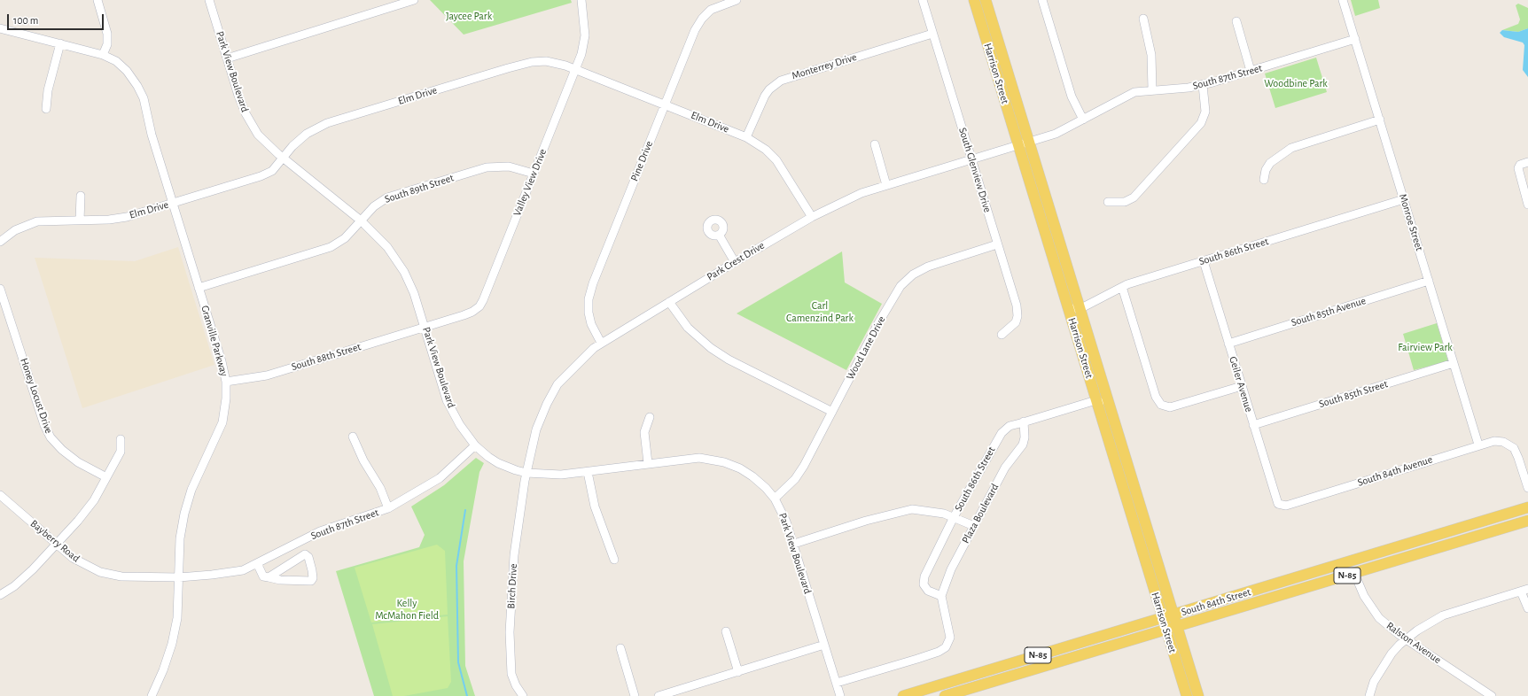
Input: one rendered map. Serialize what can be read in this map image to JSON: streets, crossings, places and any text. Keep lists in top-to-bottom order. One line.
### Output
{"streets":{"main road":["Harrison Street","N-85","South 84th Street"],"street":["Monterrey Drive","Park View Boulevard","South 87th Street","Elm Drive","Pine Drive","South Glenview Drive","Valley View Drive","South 89th Street","Monroe Street","South 86th Street","Park Crest Drive","South 85th Avenue","Granville Parkway","Wood Lane Drive","South 88th Street","Geiler Avenue","South 85th Street","Honey Locust Drive","South 84th Avenue","Plaza Boulevard","Bayberry Road","Birch Drive","Ralston Avenue"]},"crossings":[["Monterrey Drive","Elm Drive"],["Monterrey Drive","South Glenview Drive"],["Park View Boulevard","South 87th Street"],["Park View Boulevard","Elm Drive"],["Park View Boulevard","Valley View Drive"],["Park View Boulevard","South 89th Street"],["Park View Boulevard","South 86th Street"],["Park View Boulevard","Park Crest Drive"],["Park View Boulevard","Wood Lane Drive"],["Park View Boulevard","South 88th Street"],["Park View Boulevard","Plaza Boulevard"],["Park View Boulevard","Birch Drive"],["Harrison Street","South 87th Street"],["Harrison Street","South 86th Street"],["Harrison Street","Park Crest Drive"],["Harrison Street","South 84th Street"],["South 87th Street","Monroe Street"],["South 87th Street","Park Crest Drive"],["South 87th Street","Granville Parkway"],["South 87th Street","Bayberry Road"],["Elm Drive","Pine Drive"],["Elm Drive","Valley View Drive"],["Elm Drive","Park Crest Drive"],["Elm Drive","Granville Parkway"],["Pine Drive","Park Crest Drive"],["South Glenview Drive","Park Crest Drive"],["South Glenview Drive","Wood Lane Drive"],["Valley View Drive","South 89th Street"],["Valley View Drive","South 88th Street"],["South 89th Street","Granville Parkway"],["Monroe Street","South 86th Street"],["Monroe Street","South 85th Avenue"],["Monroe Street","South 85th Street"],["Monroe Street","South 84th Avenue"],["South 86th Street","Geiler Avenue"],["South 86th Street","Plaza Boulevard"],["Park Crest Drive","Birch Drive"],["South 85th Avenue","Geiler Avenue"],["Granville Parkway","South 88th Street"],["Granville Parkway","Bayberry Road"],["Geiler Avenue","South 85th Street"],["Geiler Avenue","South 84th Avenue"],["South 84th Street","Ralston Avenue"]],"parks":["Jaycee Park","Woodbine Park","Carl Camenzind Park","Fairview Park","Kelly McMahon Field"],"scale_bar":"100 m"}
